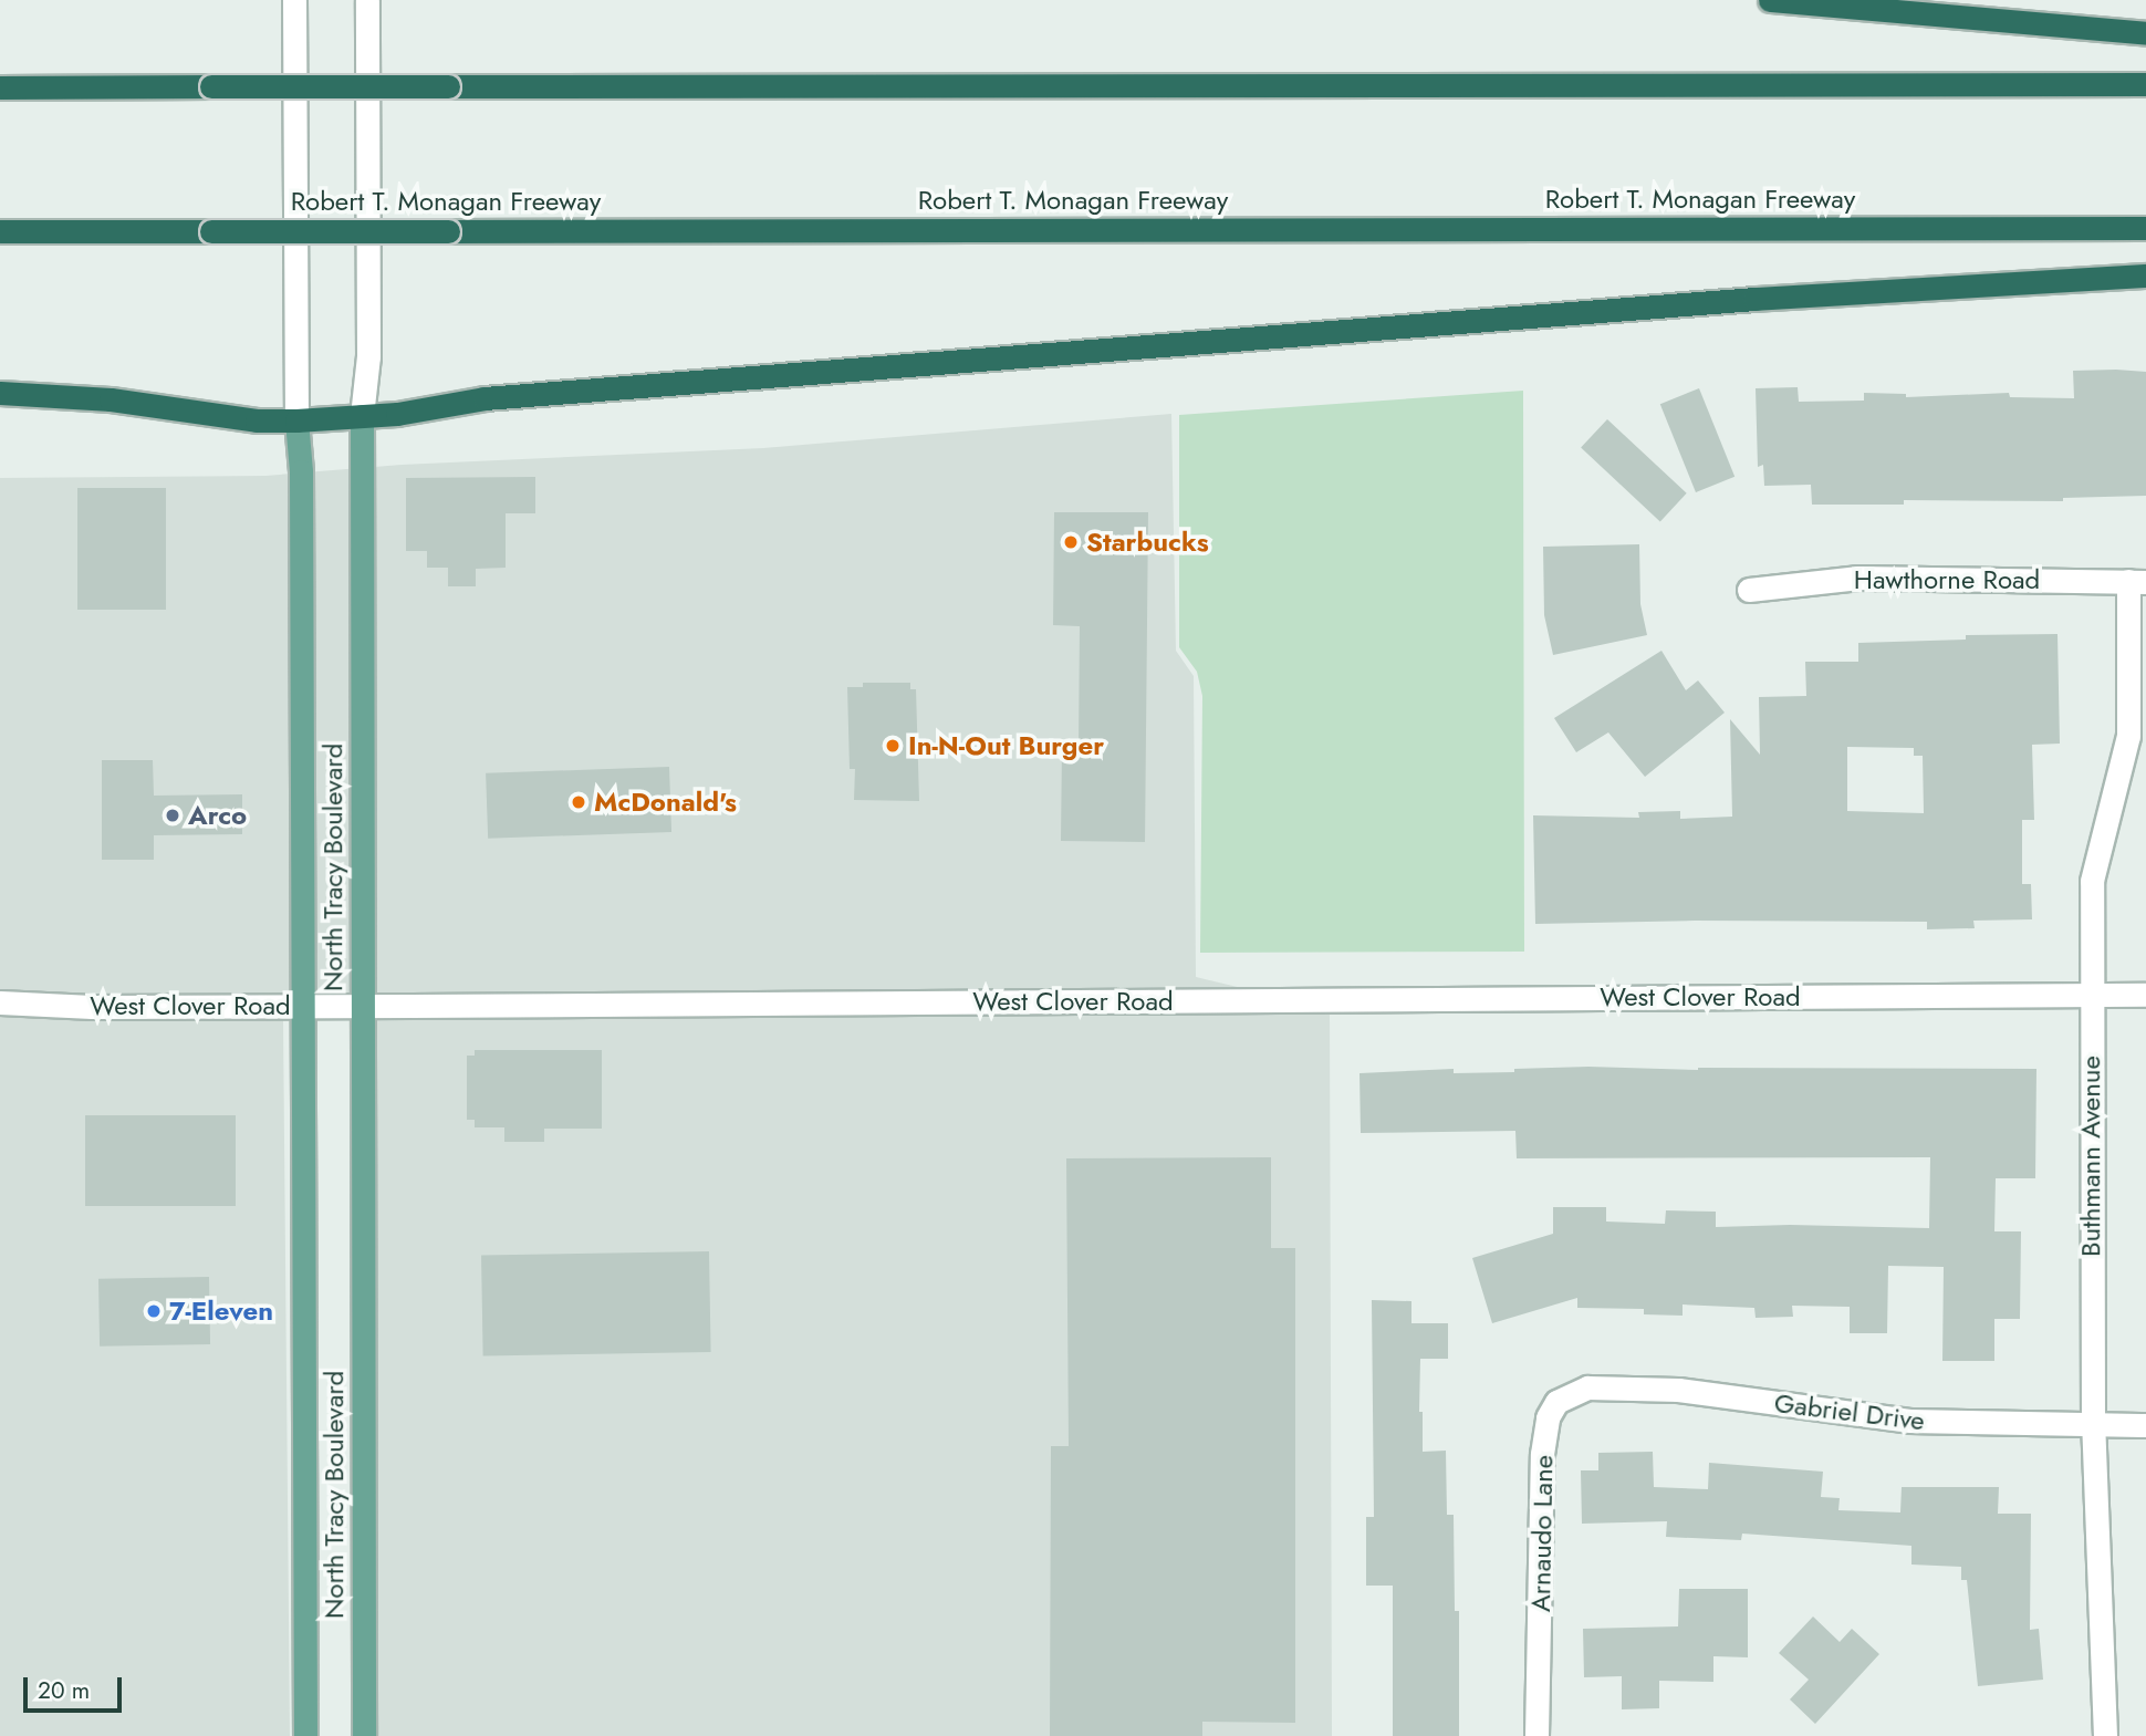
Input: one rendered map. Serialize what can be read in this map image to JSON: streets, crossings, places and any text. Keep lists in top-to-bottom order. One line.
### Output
{"streets":{"highway":["Robert T. Monagan Freeway"],"main road":["North Tracy Boulevard"],"street":["Hawthorne Road","West Clover Road","Buthmann Avenue","Gabriel Drive","Arnaudo Lane"]},"crossings":[["Hawthorne Road","Buthmann Avenue"],["North Tracy Boulevard","West Clover Road"],["West Clover Road","Buthmann Avenue"],["Buthmann Avenue","Gabriel Drive"],["Gabriel Drive","Arnaudo Lane"]],"places":["Starbucks","In-N-Out Burger","McDonald's","Arco","7-Eleven"],"scale_bar":"20 m"}
